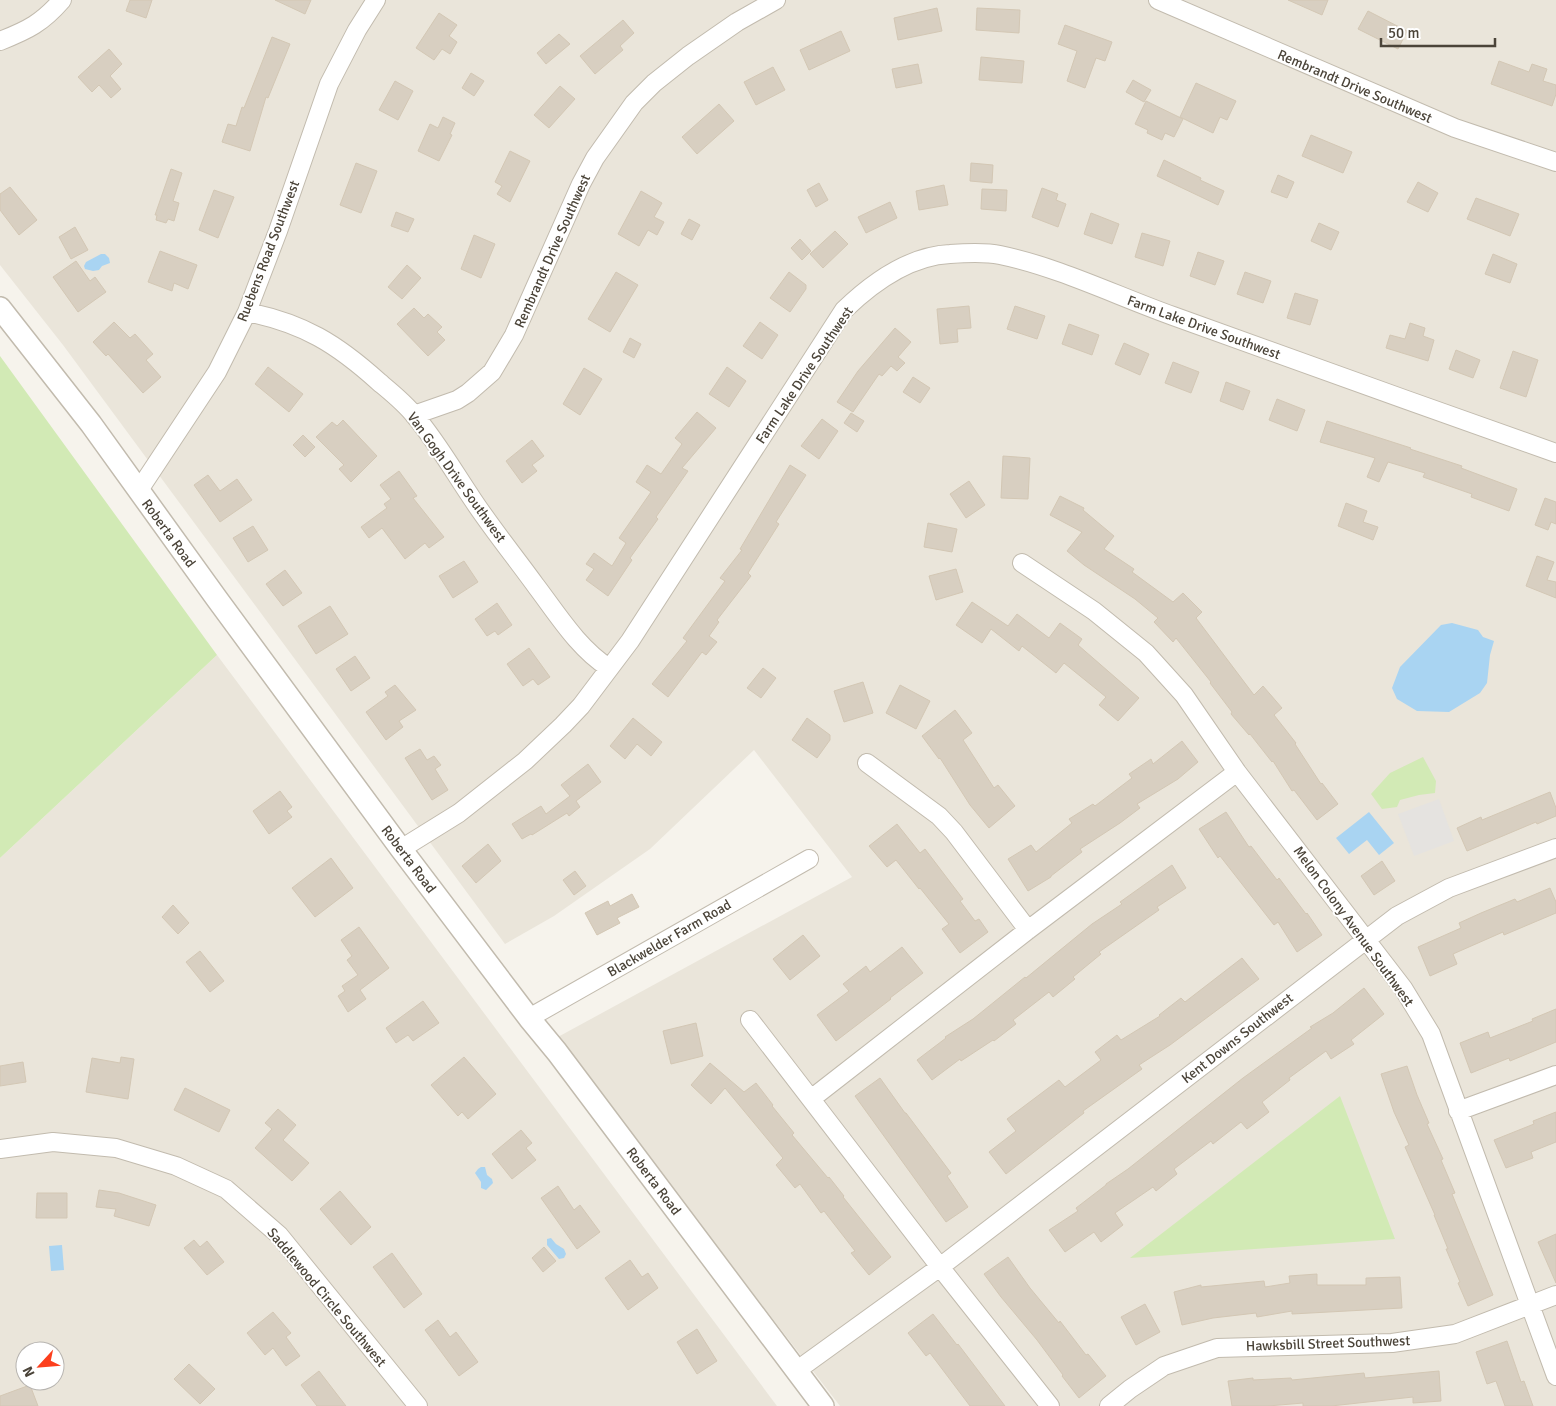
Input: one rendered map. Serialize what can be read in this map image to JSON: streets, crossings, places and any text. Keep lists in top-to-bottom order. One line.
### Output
{"streets":{"street":["Rembrandt Drive Southwest","Ruebens Road Southwest","Farm Lake Drive Southwest","Van Gogh Drive Southwest","Roberta Road","Melon Colony Avenue Southwest","Blackwelder Farm Road","Kent Downs Southwest","Saddlewood Circle Southwest","Hawksbill Street Southwest"]},"crossings":[["Rembrandt Drive Southwest","Van Gogh Drive Southwest"],["Ruebens Road Southwest","Van Gogh Drive Southwest"],["Ruebens Road Southwest","Roberta Road"],["Farm Lake Drive Southwest","Van Gogh Drive Southwest"],["Farm Lake Drive Southwest","Roberta Road"],["Roberta Road","Blackwelder Farm Road"],["Roberta Road","Kent Downs Southwest"],["Melon Colony Avenue Southwest","Kent Downs Southwest"],["Melon Colony Avenue Southwest","Hawksbill Street Southwest"]],"scale_bar":"50 m","north":"bottom left"}
